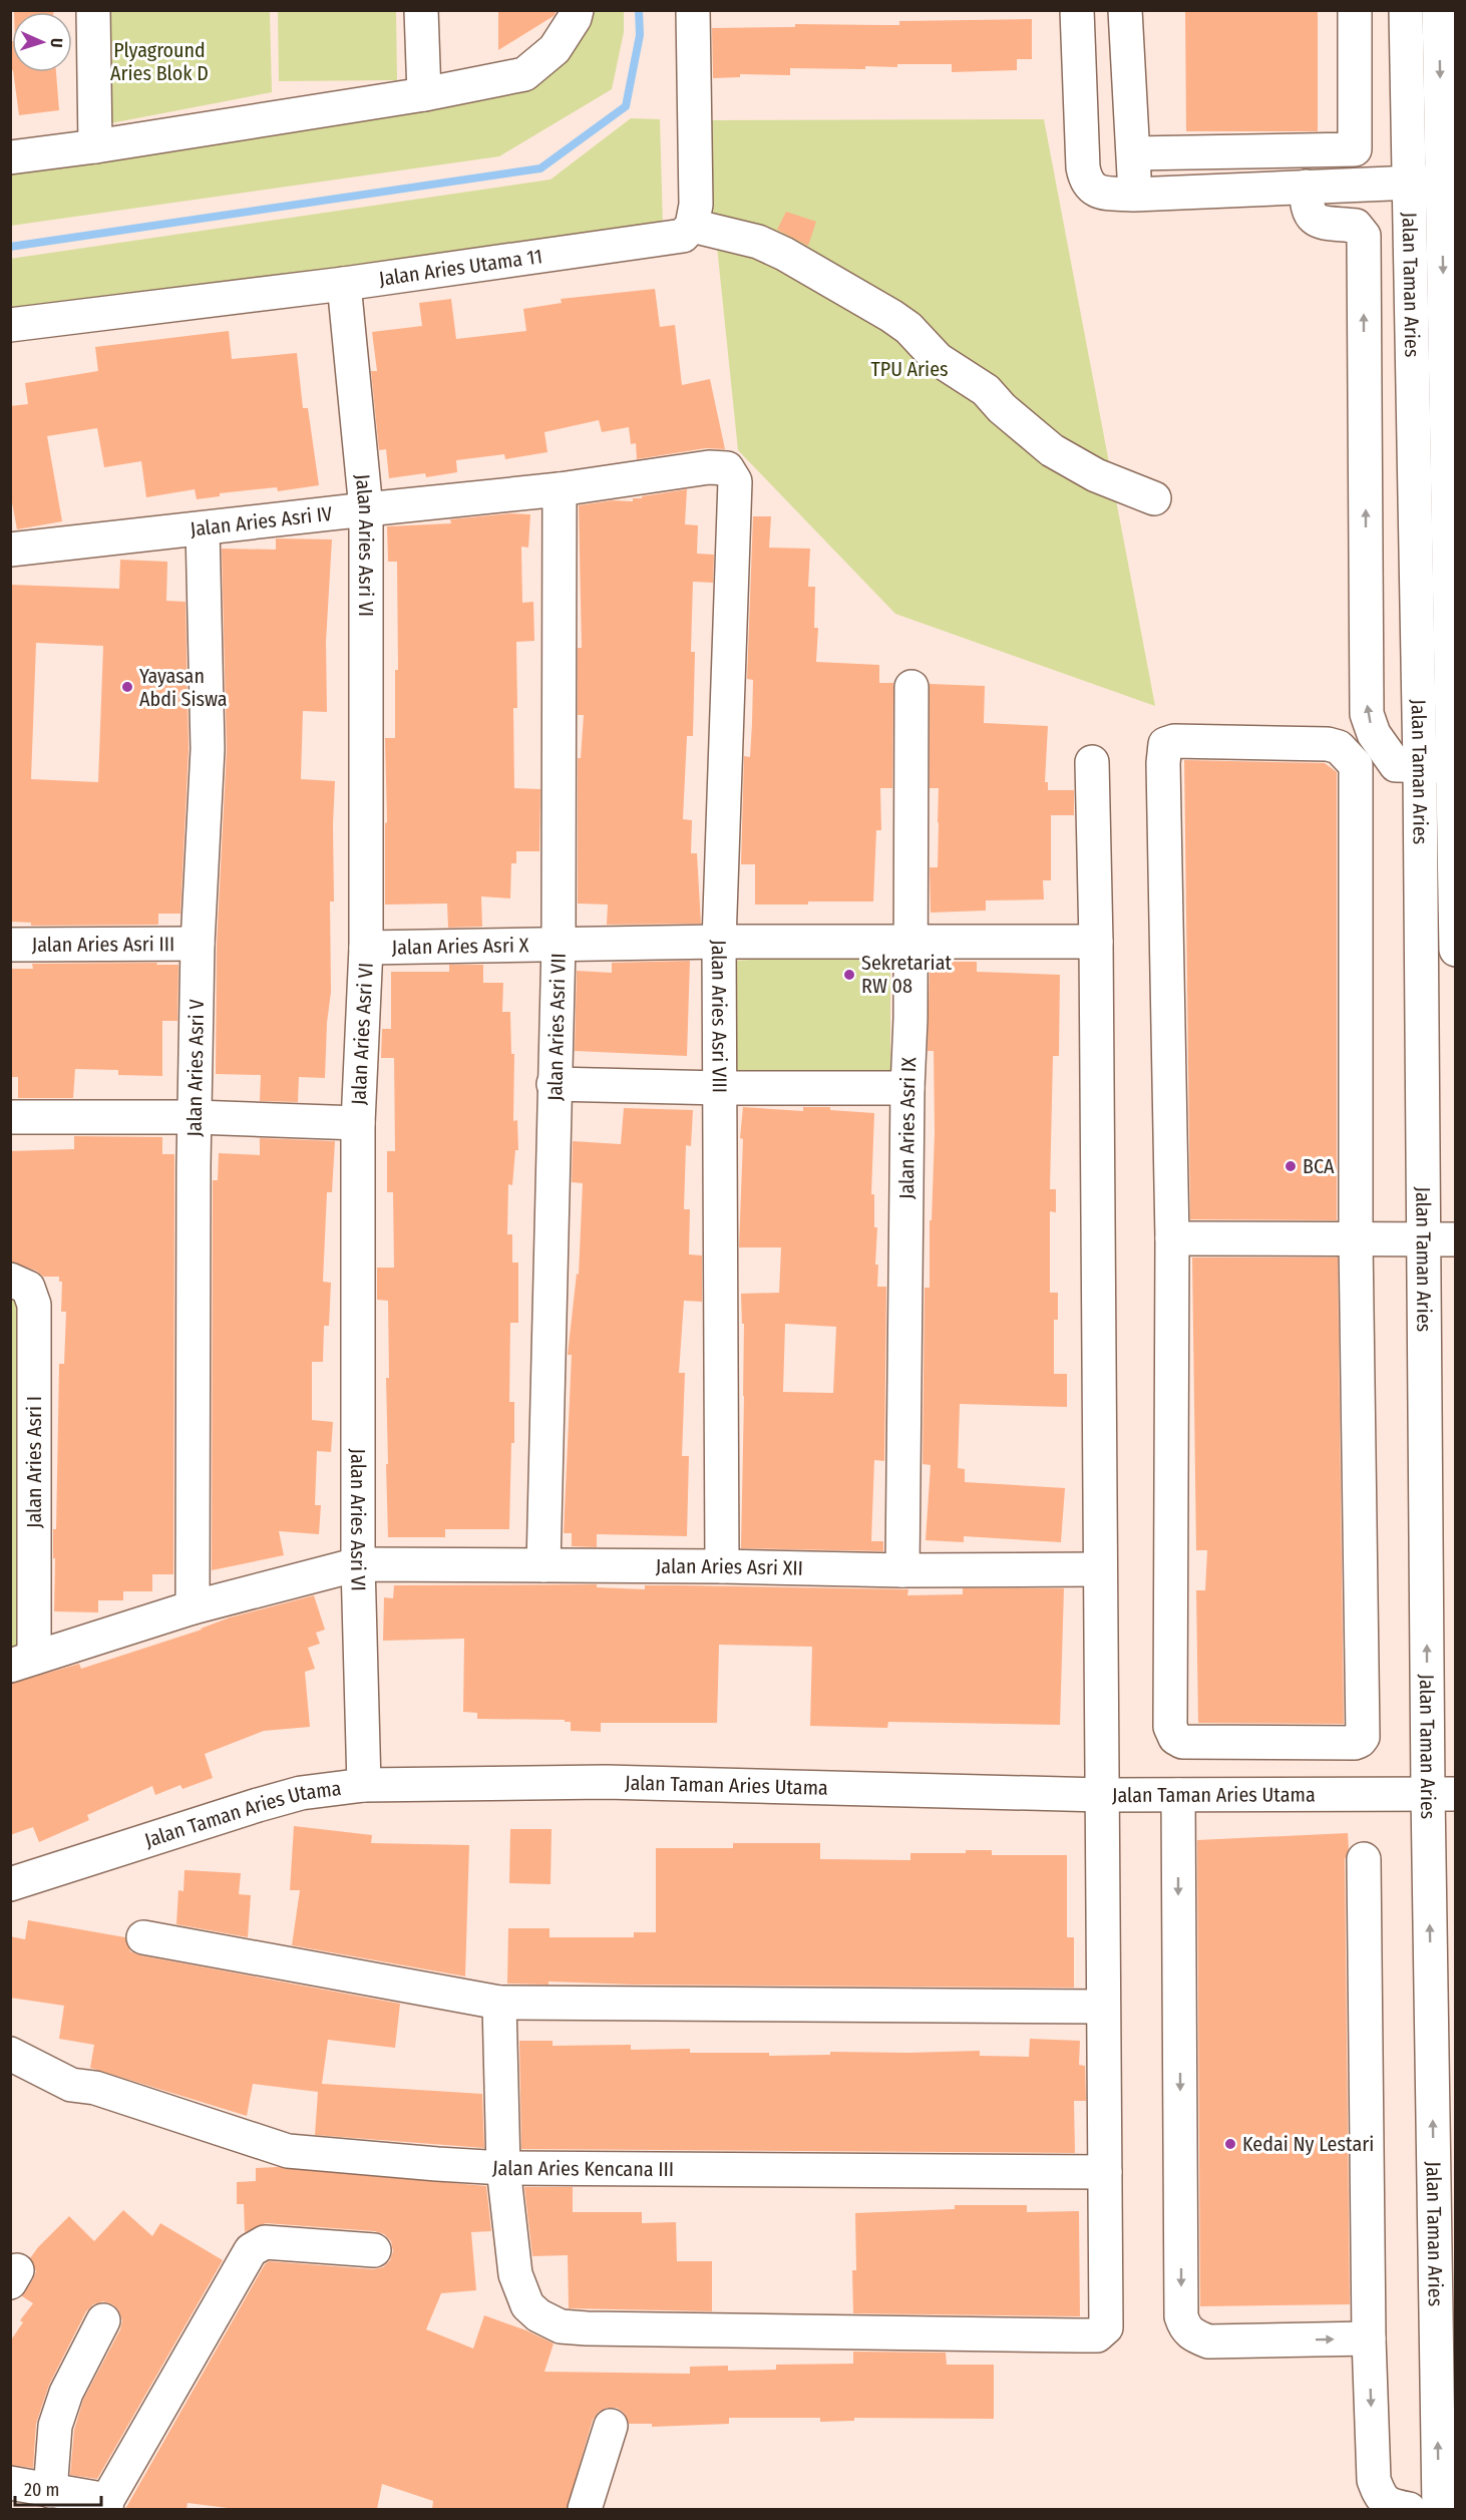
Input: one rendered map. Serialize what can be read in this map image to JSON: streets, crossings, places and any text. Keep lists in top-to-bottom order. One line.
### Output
{"streets":{"street":["Jalan Aries Utama 11","Jalan Taman Aries","Jalan Aries Asri IV","Jalan Aries Asri VI","Jalan Aries Asri III","Jalan Aries Asri X","Jalan Aries Asri VIII","Jalan Aries Asri VII","Jalan Aries Asri V","Jalan Aries Asri IX","Jalan Aries Asri I","Jalan Aries Asri XII","Jalan Taman Aries Utama","Jalan Aries Kencana III"]},"crossings":[["Jalan Aries Utama 11","Jalan Aries Asri VI"],["Jalan Taman Aries","Jalan Taman Aries Utama"],["Jalan Aries Asri IV","Jalan Aries Asri VI"],["Jalan Aries Asri IV","Jalan Aries Asri VIII"],["Jalan Aries Asri IV","Jalan Aries Asri VII"],["Jalan Aries Asri IV","Jalan Aries Asri V"],["Jalan Aries Asri VI","Jalan Aries Asri X"],["Jalan Aries Asri VI","Jalan Aries Asri I"],["Jalan Aries Asri VI","Jalan Aries Asri XII"],["Jalan Aries Asri VI","Jalan Taman Aries Utama"],["Jalan Aries Asri III","Jalan Aries Asri V"],["Jalan Aries Asri X","Jalan Aries Asri VIII"],["Jalan Aries Asri X","Jalan Aries Asri VII"],["Jalan Aries Asri X","Jalan Aries Asri IX"],["Jalan Aries Asri VIII","Jalan Aries Asri XII"],["Jalan Aries Asri VII","Jalan Aries Asri XII"],["Jalan Aries Asri V","Jalan Aries Asri I"],["Jalan Aries Asri IX","Jalan Aries Asri XII"],["Jalan Aries Asri I","Jalan Aries Asri XII"]],"parks":["Plyaground Aries Blok D","TPU Aries"],"places":["Yayasan Abdi Siswa","Sekretariat RW 08","BCA","Kedai Ny Lestari"],"scale_bar":"20 m","north":"right"}
